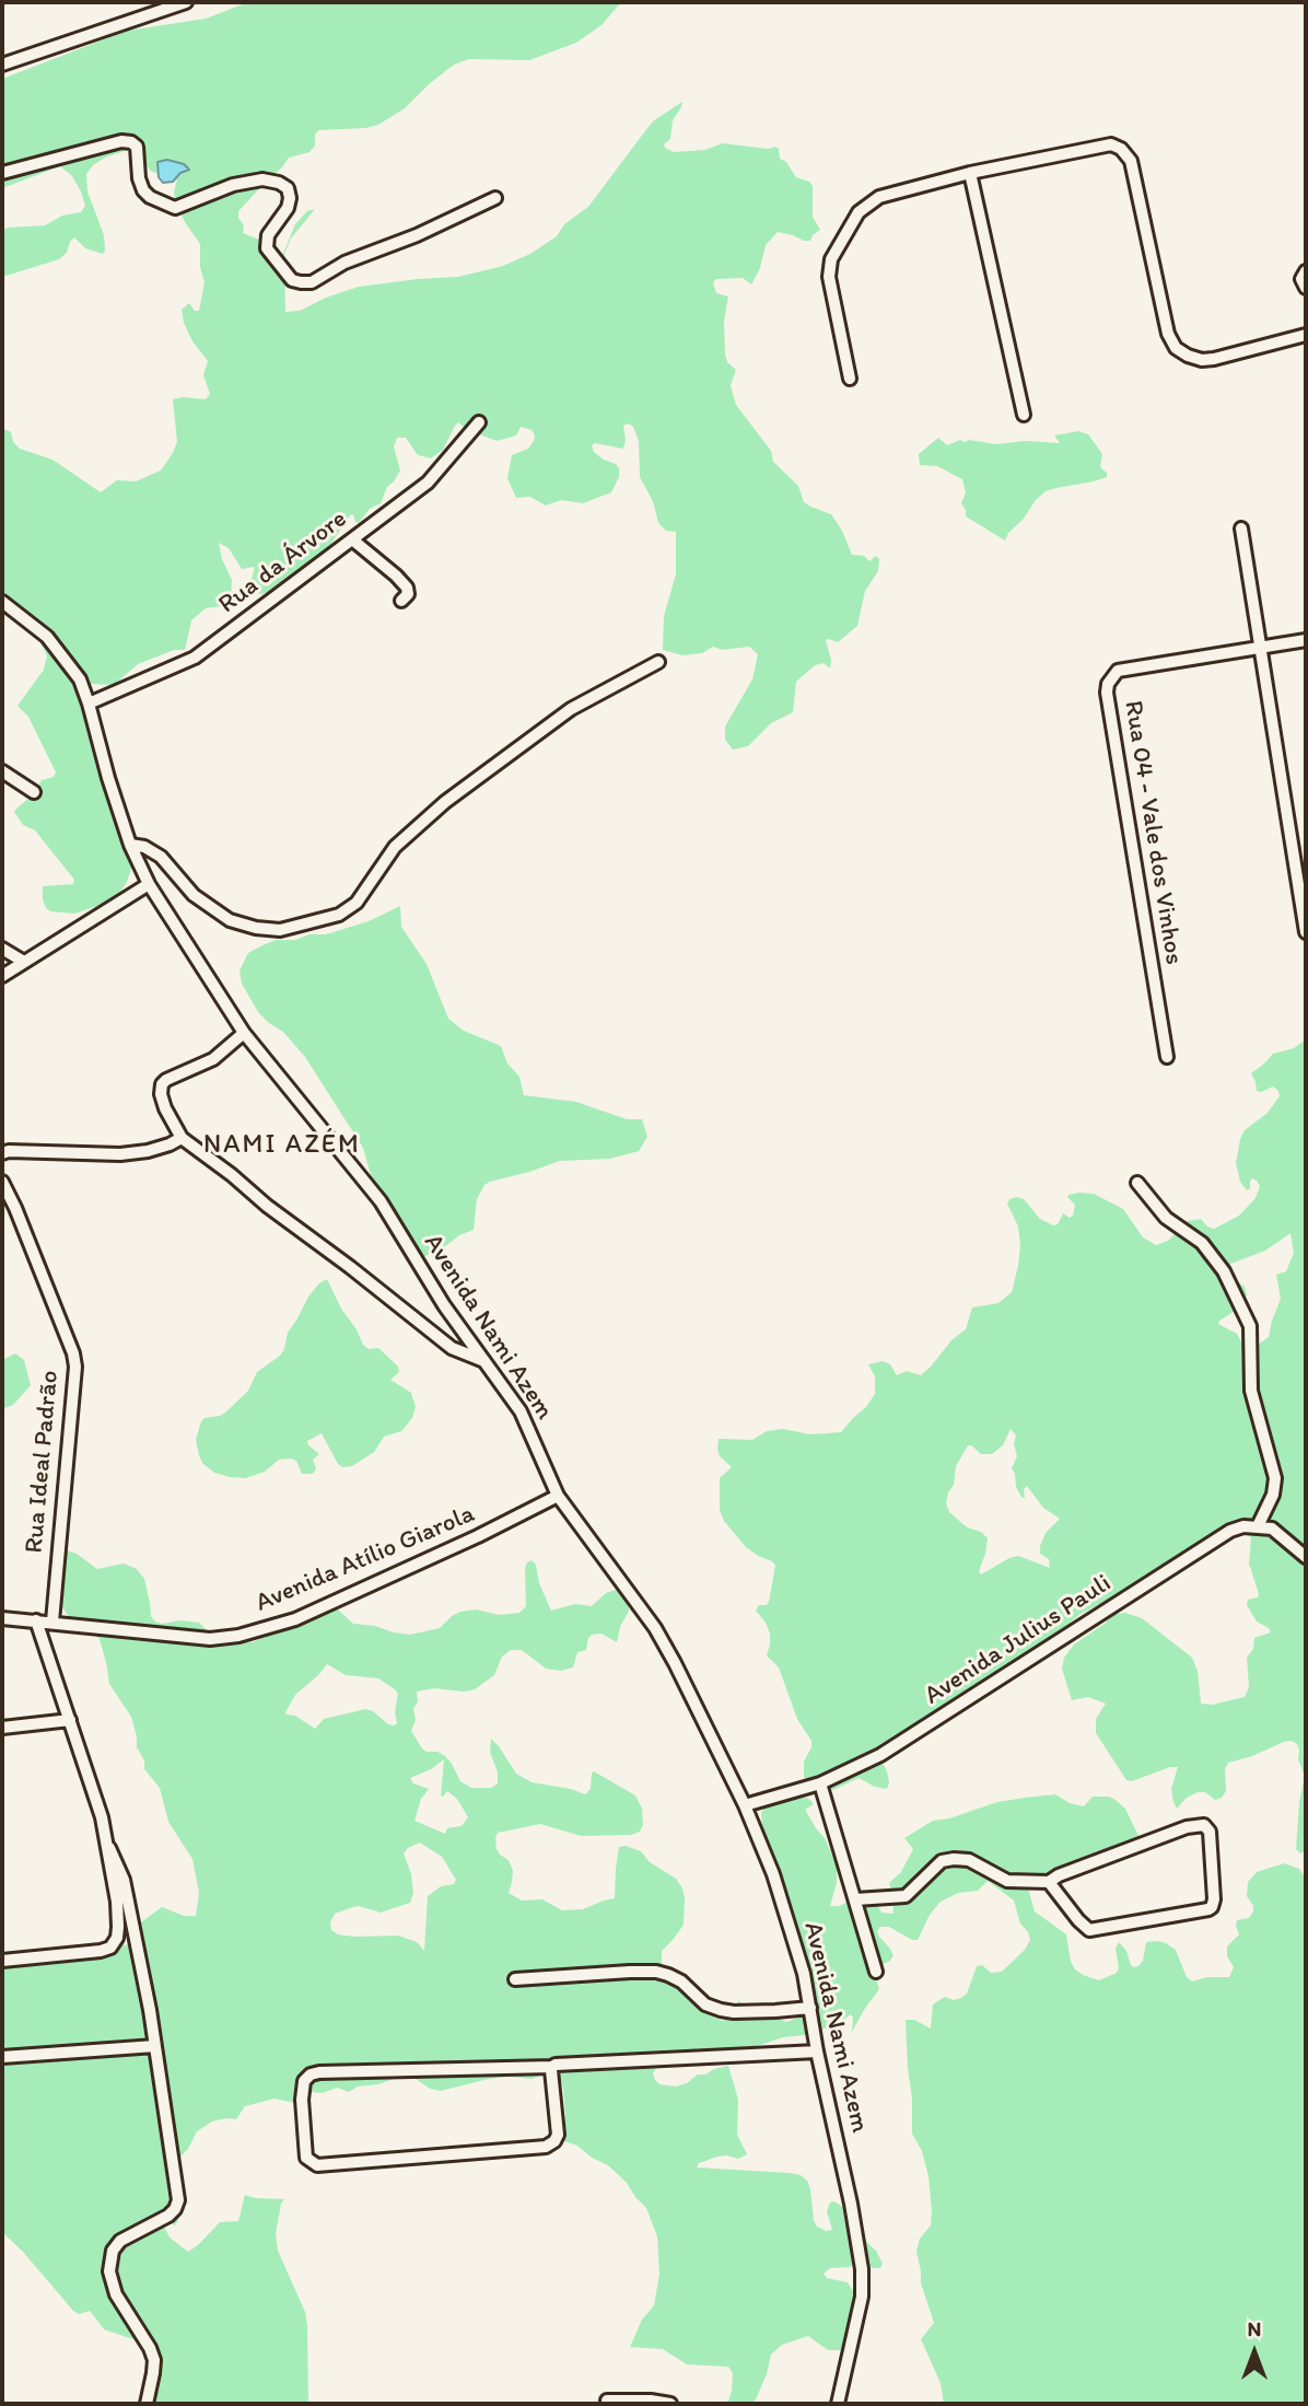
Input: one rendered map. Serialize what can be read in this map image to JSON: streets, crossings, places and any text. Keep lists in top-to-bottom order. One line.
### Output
{"streets":{"street":["Rua da Árvore","Rua 04 - Vale dos Vinhos","Avenida Nami Azem","Rua Ideal Padrão","Avenida Atílio Giarola","Avenida Julius Pauli"]},"crossings":[["Rua da Árvore","Avenida Nami Azem"],["Avenida Nami Azem","Avenida Atílio Giarola"],["Avenida Nami Azem","Avenida Julius Pauli"],["Rua Ideal Padrão","Avenida Atílio Giarola"]],"districts":["NAMI AZÉM"],"north":"top"}
